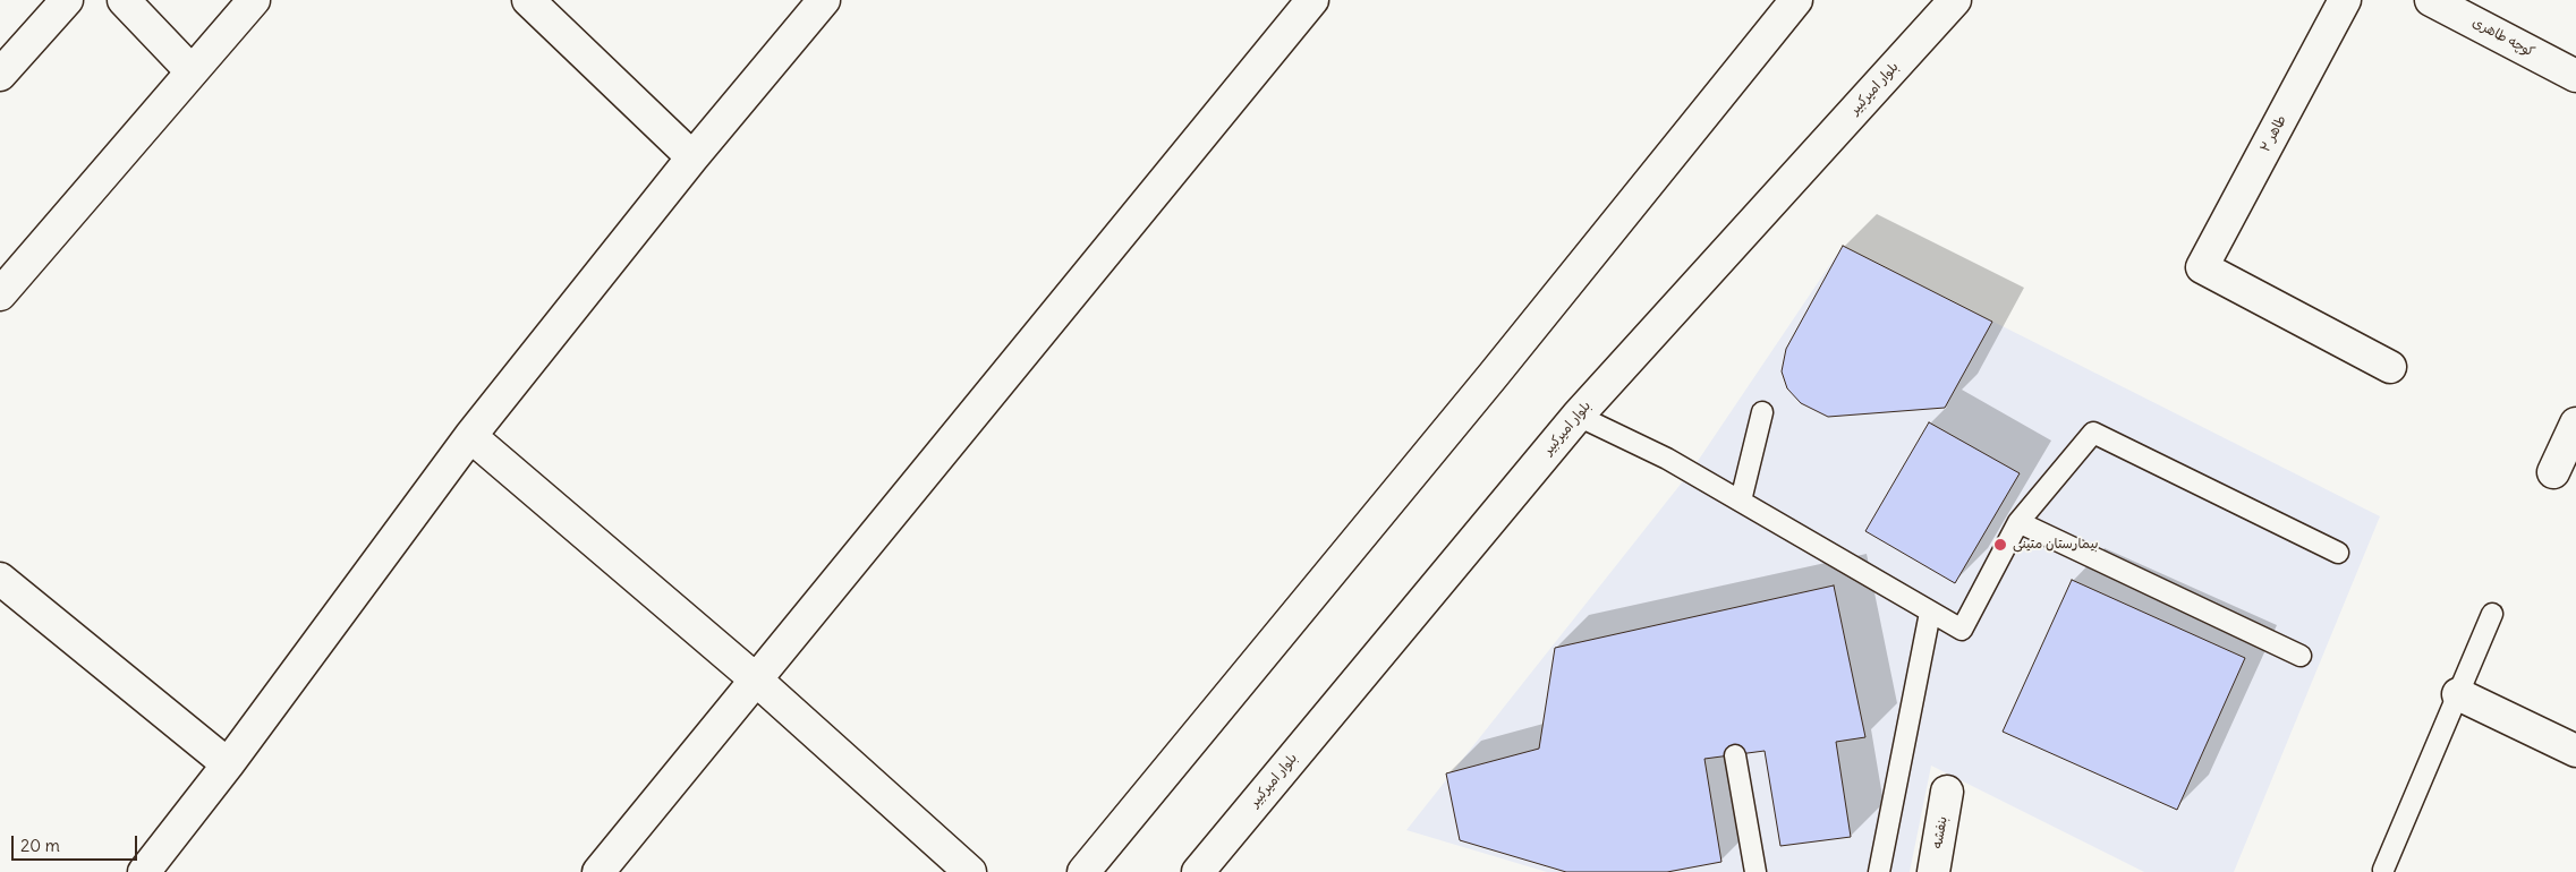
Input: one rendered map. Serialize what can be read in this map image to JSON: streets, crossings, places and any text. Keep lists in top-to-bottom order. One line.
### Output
{"streets":{"street":["کوچه طاهری","بلوار امیرکبیر","طاهر ۲","بنفشه"]},"places":["بیمارستان متینی"],"scale_bar":"20 m"}
